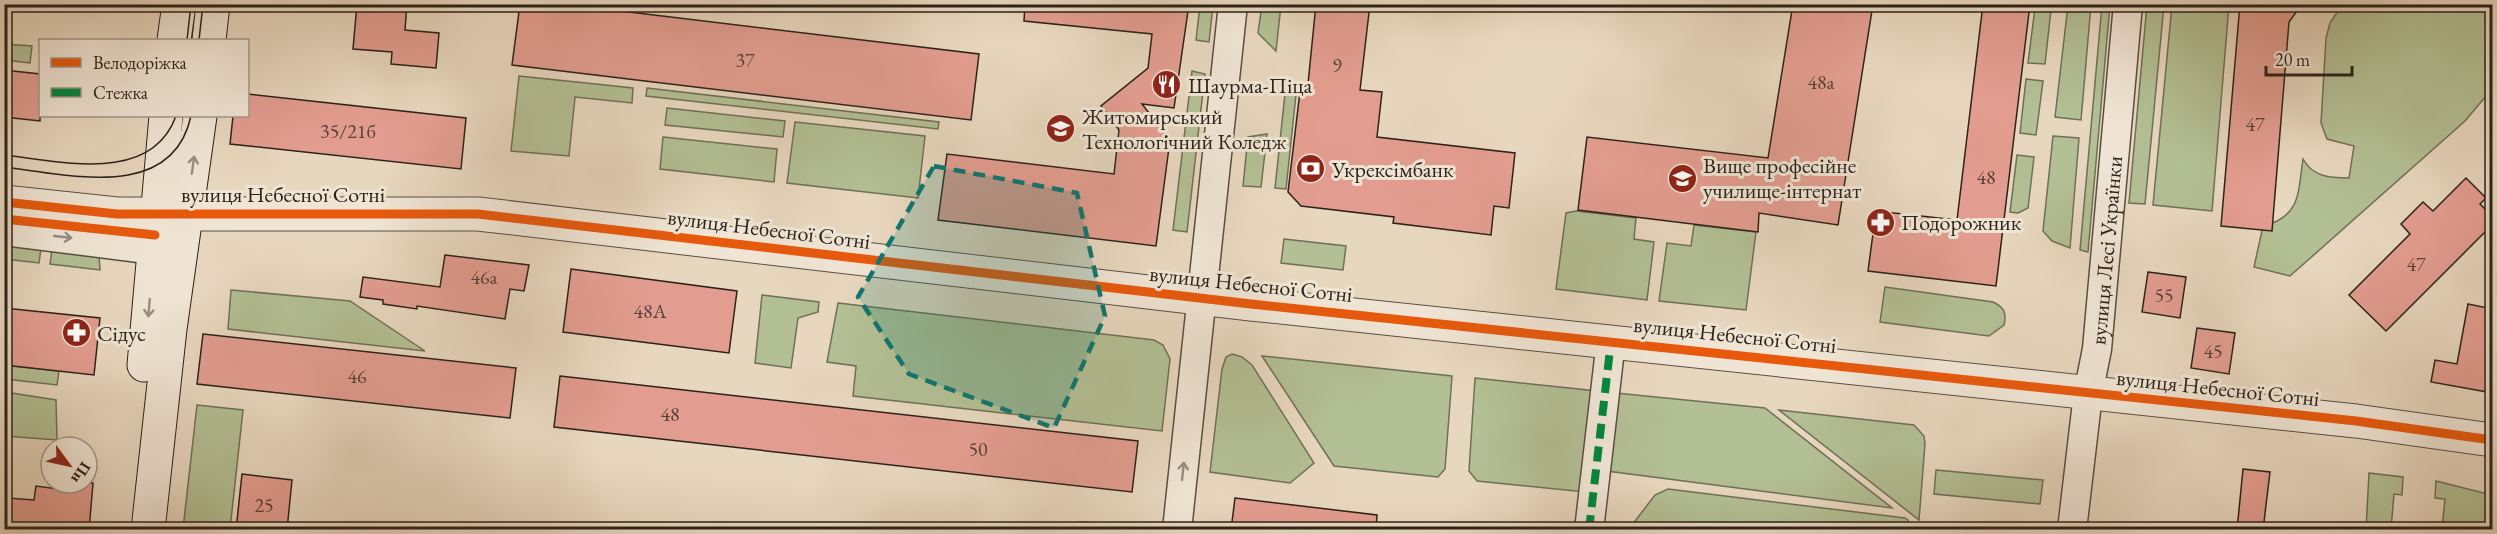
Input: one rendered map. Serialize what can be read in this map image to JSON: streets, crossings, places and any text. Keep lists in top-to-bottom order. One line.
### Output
{"streets":{"street":["вулиця Небесної Сотні","вулиця Лесі Українки"]},"crossings":[["вулиця Небесної Сотні","вулиця Лесі Українки"]],"places":{"restaurant":["Шаурма-Піца"],"school or university":["Житомирський Технологічний Коледж","Вище професійне училище-інтернат"],"bank":["Укрексімбанк"],"pharmacy":["Подорожник","Сідус"]},"house_numbers":["37","9","48а","47","35/21б","48","47","46а","55","48А","45","46","48","50","25"],"legend":["Велодоріжка","Стежка"],"scale_bar":"20 m","north":"bottom right"}
